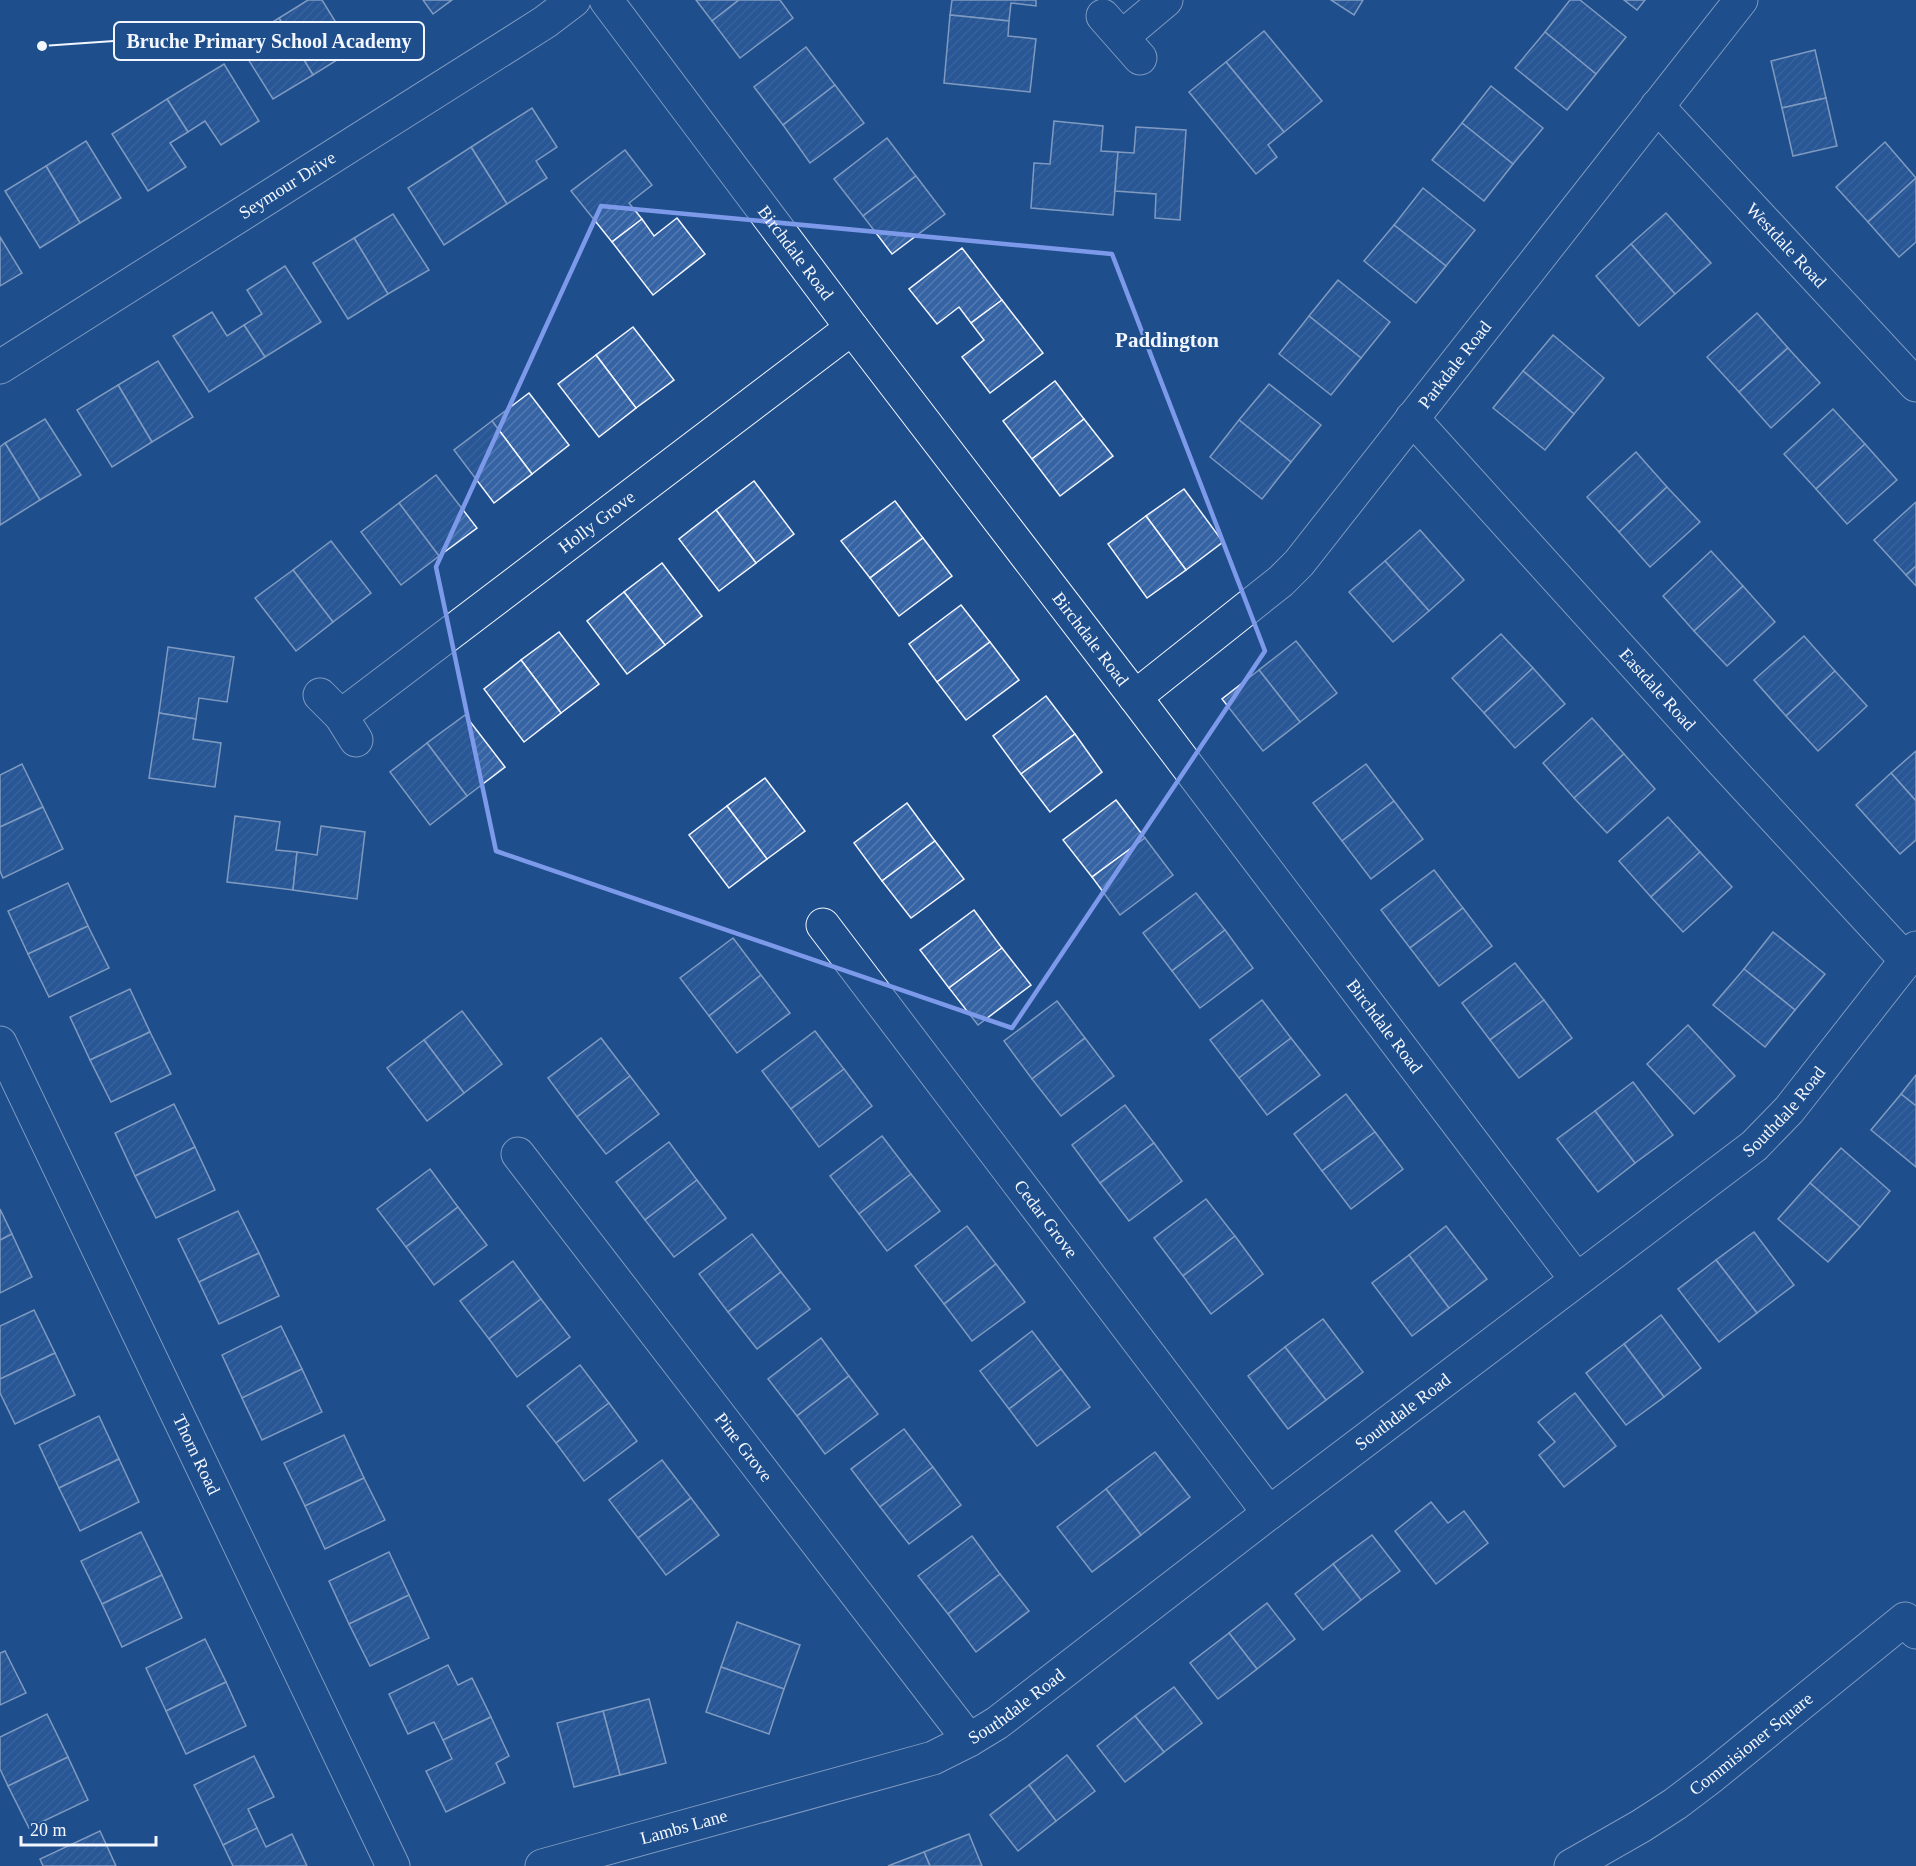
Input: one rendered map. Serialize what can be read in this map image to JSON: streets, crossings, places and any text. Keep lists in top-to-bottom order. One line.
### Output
{"streets":{"street":["Seymour Drive","Westdale Road","Birchdale Road","Parkdale Road","Holly Grove","Eastdale Road","Southdale Road","Cedar Grove","Pine Grove","Thorn Road","Commisioner Square","Lambs Lane"]},"crossings":[["Westdale Road","Parkdale Road"],["Birchdale Road","Parkdale Road"],["Birchdale Road","Holly Grove"],["Birchdale Road","Southdale Road"],["Parkdale Road","Eastdale Road"],["Eastdale Road","Southdale Road"],["Southdale Road","Cedar Grove"],["Southdale Road","Pine Grove"],["Southdale Road","Lambs Lane"]],"districts":["Paddington"],"places":["Bruche Primary School Academy"],"scale_bar":"20 m"}
